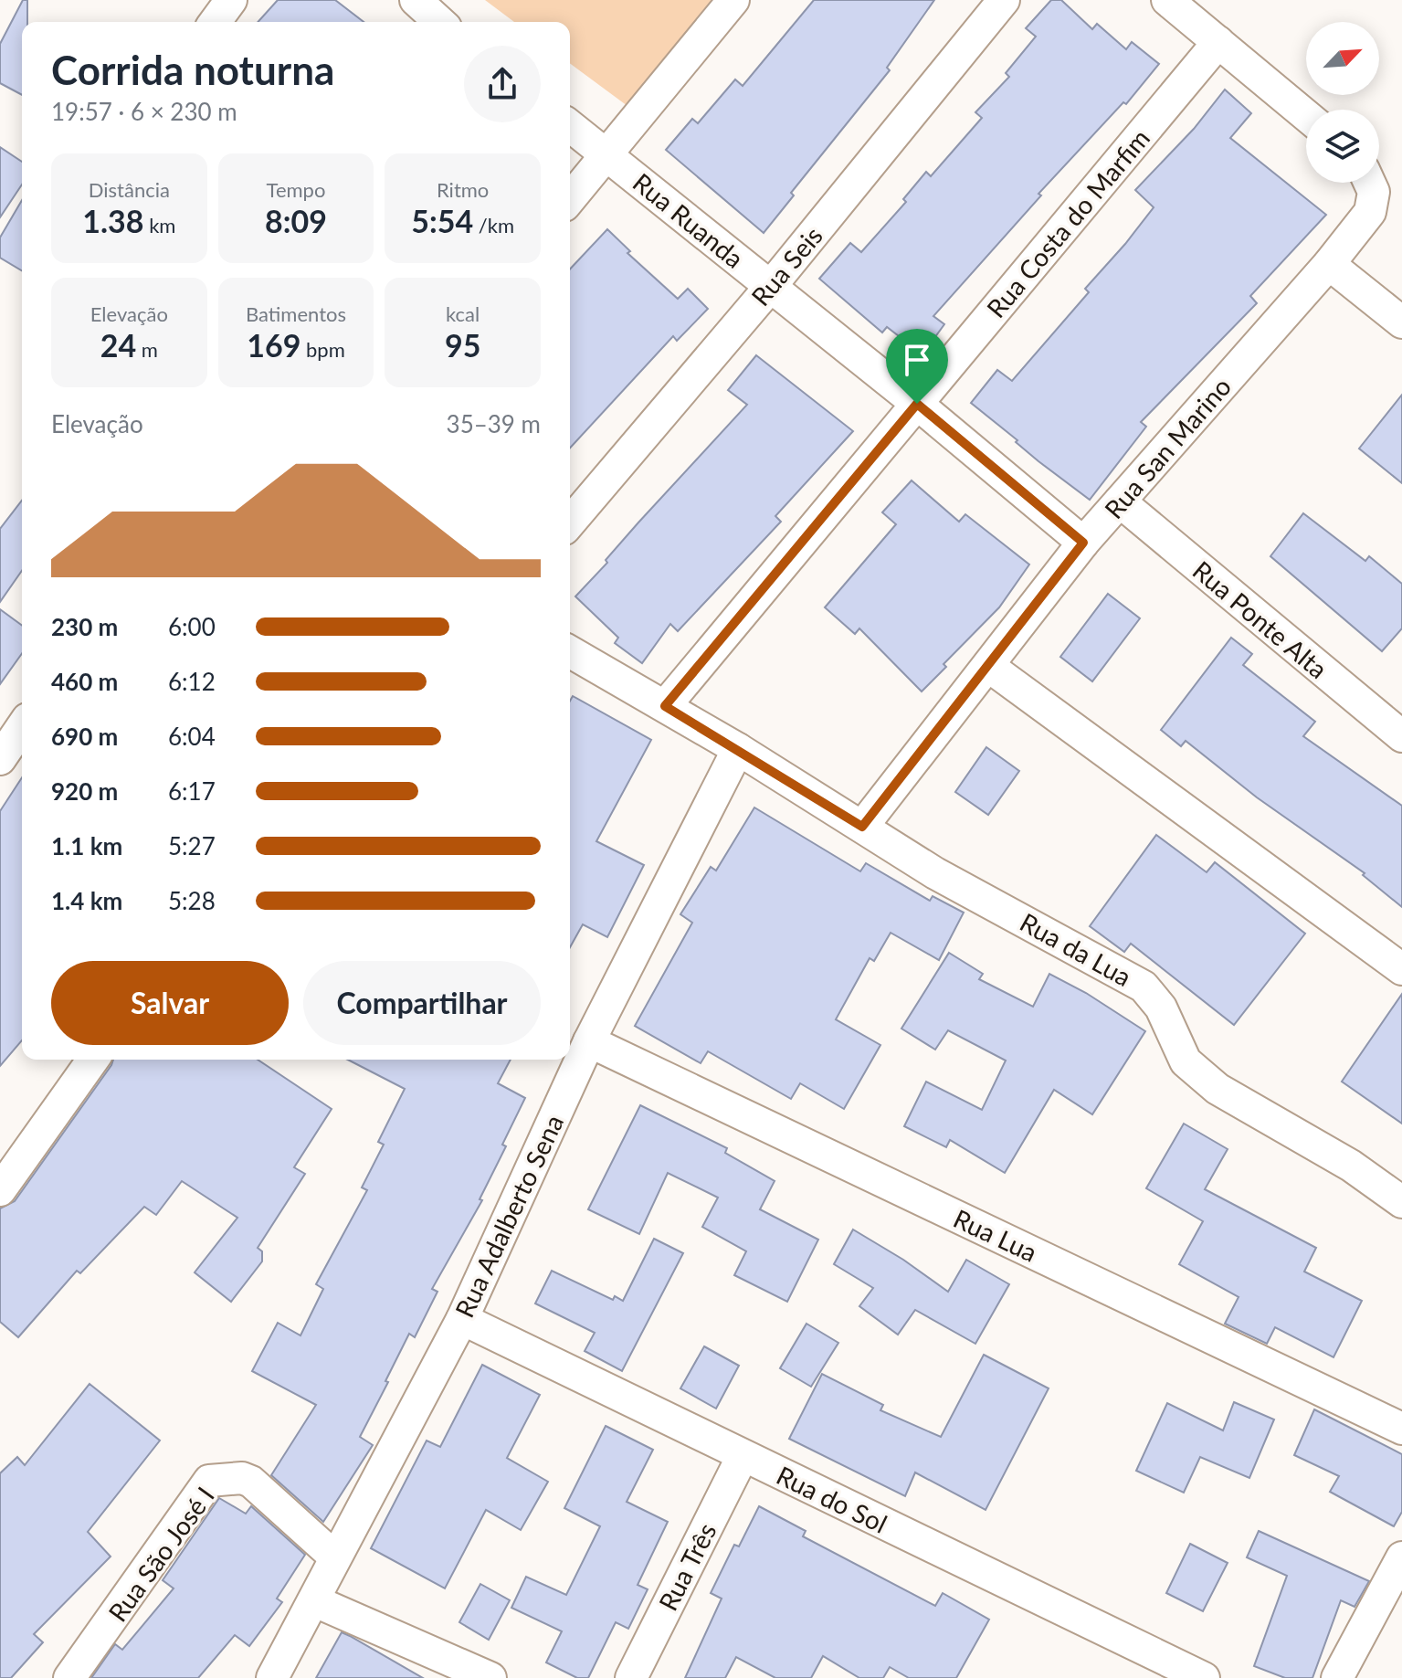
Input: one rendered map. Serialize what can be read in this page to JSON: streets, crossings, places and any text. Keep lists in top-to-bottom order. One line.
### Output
{"streets":{"street":["Rua Ruanda","Rua Costa do Marfim","Rua Seis","Rua San Marino","Rua Ponte Alta","Rua da Lua","Rua Adalberto Sena","Rua Lua","Rua do Sol","Rua São José I","Rua Três"]},"crossings":[["Rua Ruanda","Rua Costa do Marfim"],["Rua Ruanda","Rua Seis"],["Rua Ruanda","Rua San Marino"],["Rua Costa do Marfim","Rua da Lua"],["Rua San Marino","Rua Ponte Alta"],["Rua San Marino","Rua da Lua"],["Rua da Lua","Rua Adalberto Sena"],["Rua Adalberto Sena","Rua Lua"],["Rua Adalberto Sena","Rua do Sol"],["Rua Adalberto Sena","Rua São José I"],["Rua do Sol","Rua Três"]],"north":"top right","page":{"heading":["Corrida noturna","19:57 · 6 × 230 m"],"stats":[["Distância","1.38 km"],["Tempo","8:09"],["Ritmo","5:54 /km"],["Elevação","24 m"],["Batimentos","169 bpm"],["kcal","95"]],"chart":["Elevação","35–39 m"],"list":[{"name":"230 m","note":"6:00"},{"name":"460 m","note":"6:12"},{"name":"690 m","note":"6:04"},{"name":"920 m","note":"6:17"},{"name":"1.1 km","note":"5:27"},{"name":"1.4 km","note":"5:28"}],"buttons":["Salvar","Compartilhar"]}}
